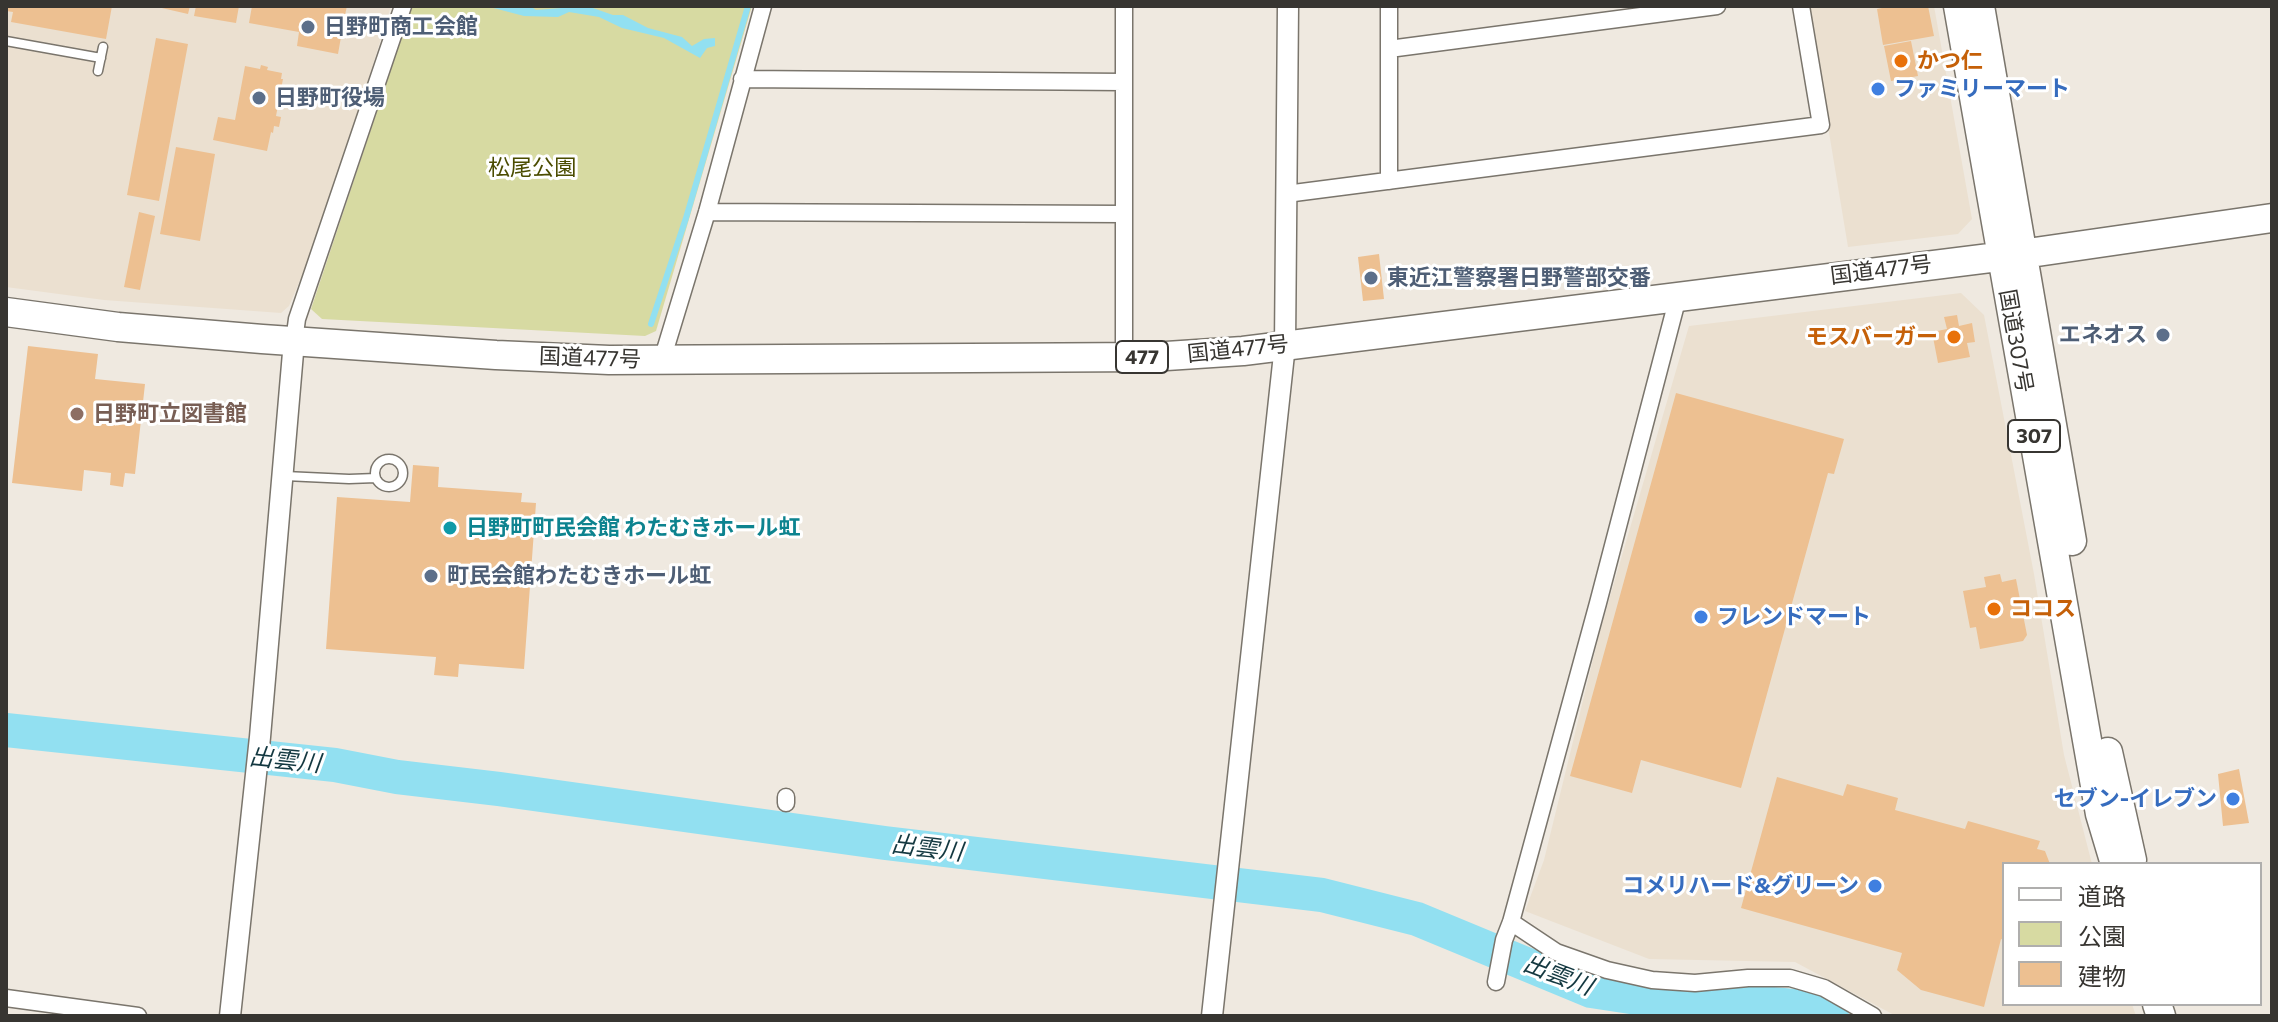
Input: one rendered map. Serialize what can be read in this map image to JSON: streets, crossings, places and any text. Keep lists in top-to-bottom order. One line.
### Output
{"streets":{"highway":["国道477号","国道307号","477","307"]},"crossings":[["国道477号","国道307号"]],"water":["出雲川"],"parks":["松尾公園"],"places":["日野町商工会館","かつ仁","ファミリーマート","日野町役場","東近江警察署日野警部交番","エネオス","モスバーガー","日野町立図書館","日野町町民会館 わたむきホール虹","町民会館わたむきホール虹","ココス","フレンドマート","セブン-イレブン","コメリハード&グリーン"],"legend":["道路","公園","建物"]}
